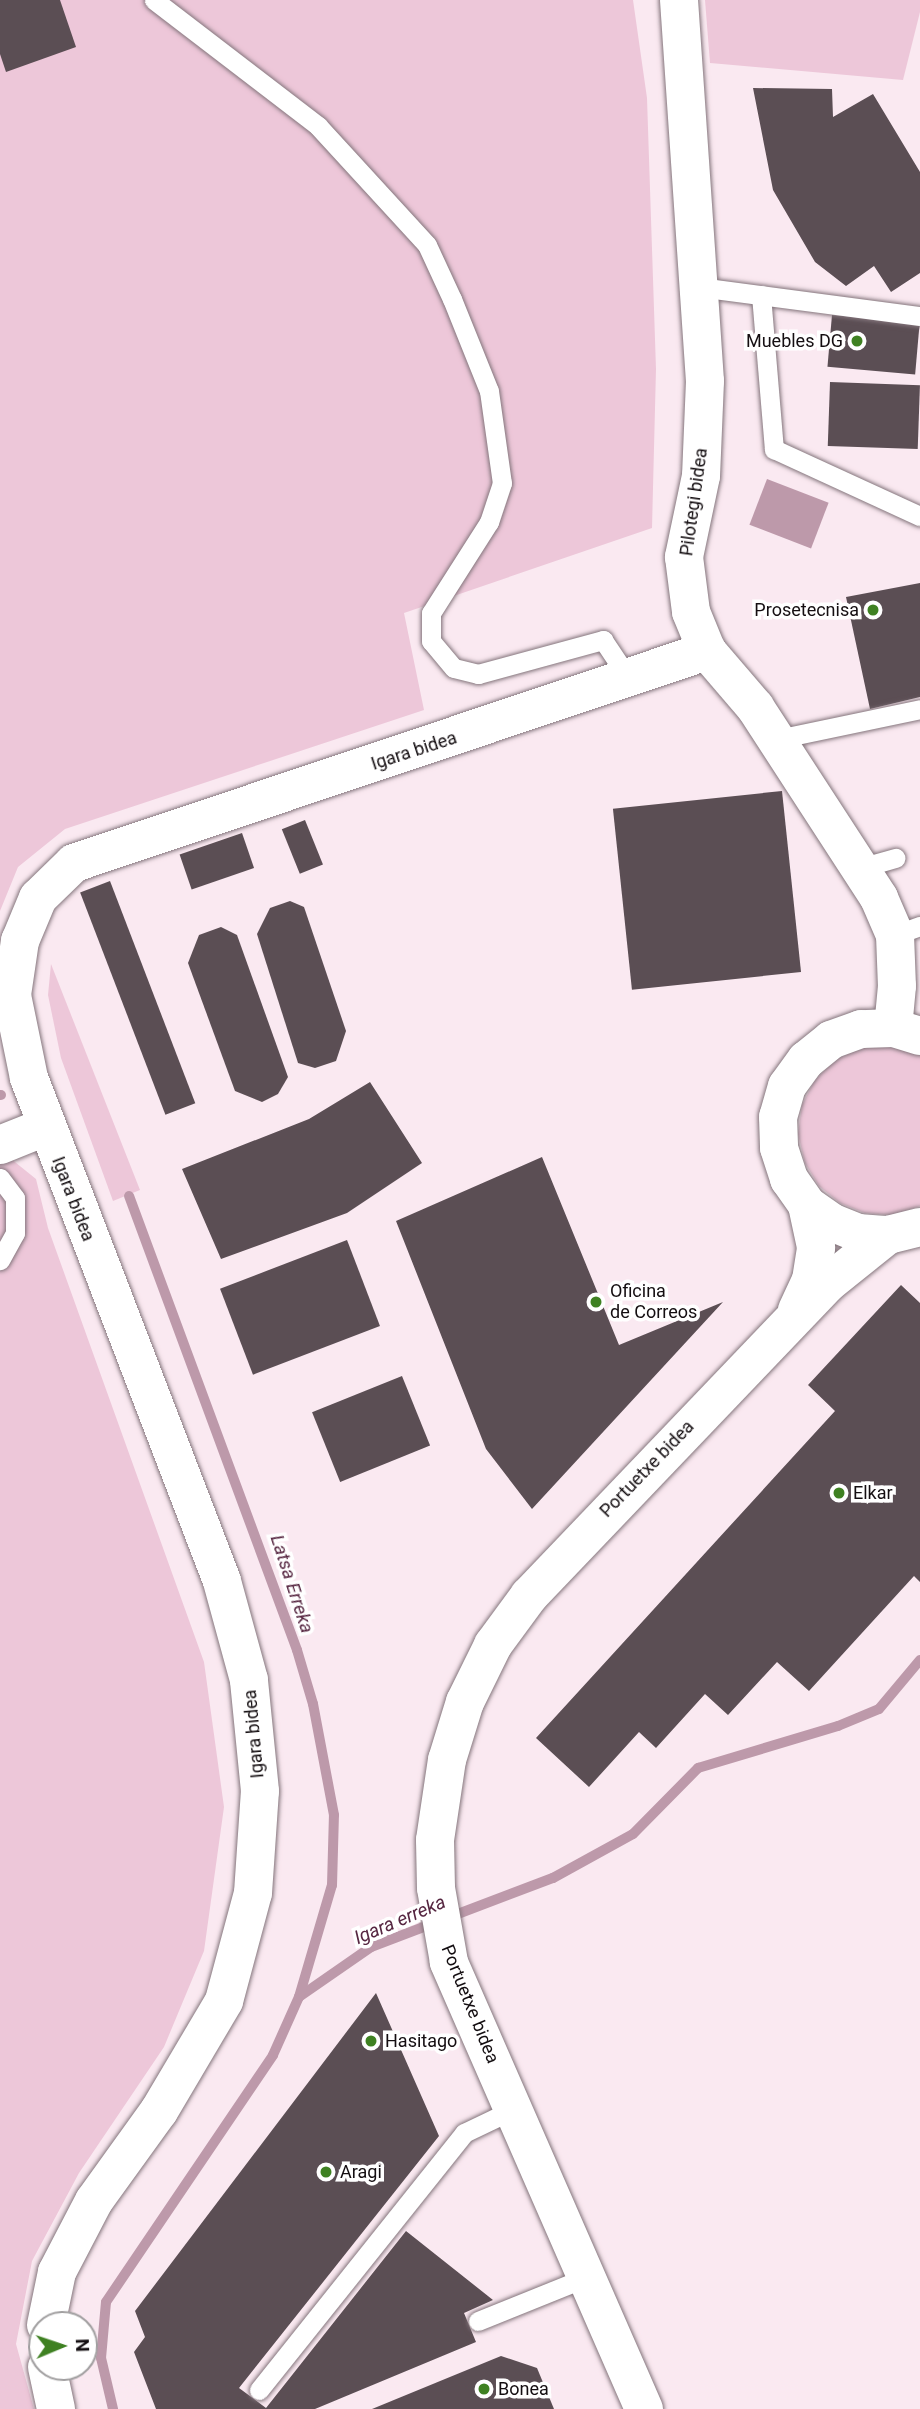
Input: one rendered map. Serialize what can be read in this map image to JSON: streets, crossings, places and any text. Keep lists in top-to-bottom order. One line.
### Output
{"streets":{"street":["Pilotegi bidea","Igara bidea","Portuetxe bidea"]},"crossings":[["Pilotegi bidea","Igara bidea"]],"water":["Latsa Erreka","Igara erreka"],"places":["Muebles DG","Prosetecnisa","Oficina de Correos","Elkar","Hasitago","Aragi","Bonea"],"north":"right"}
